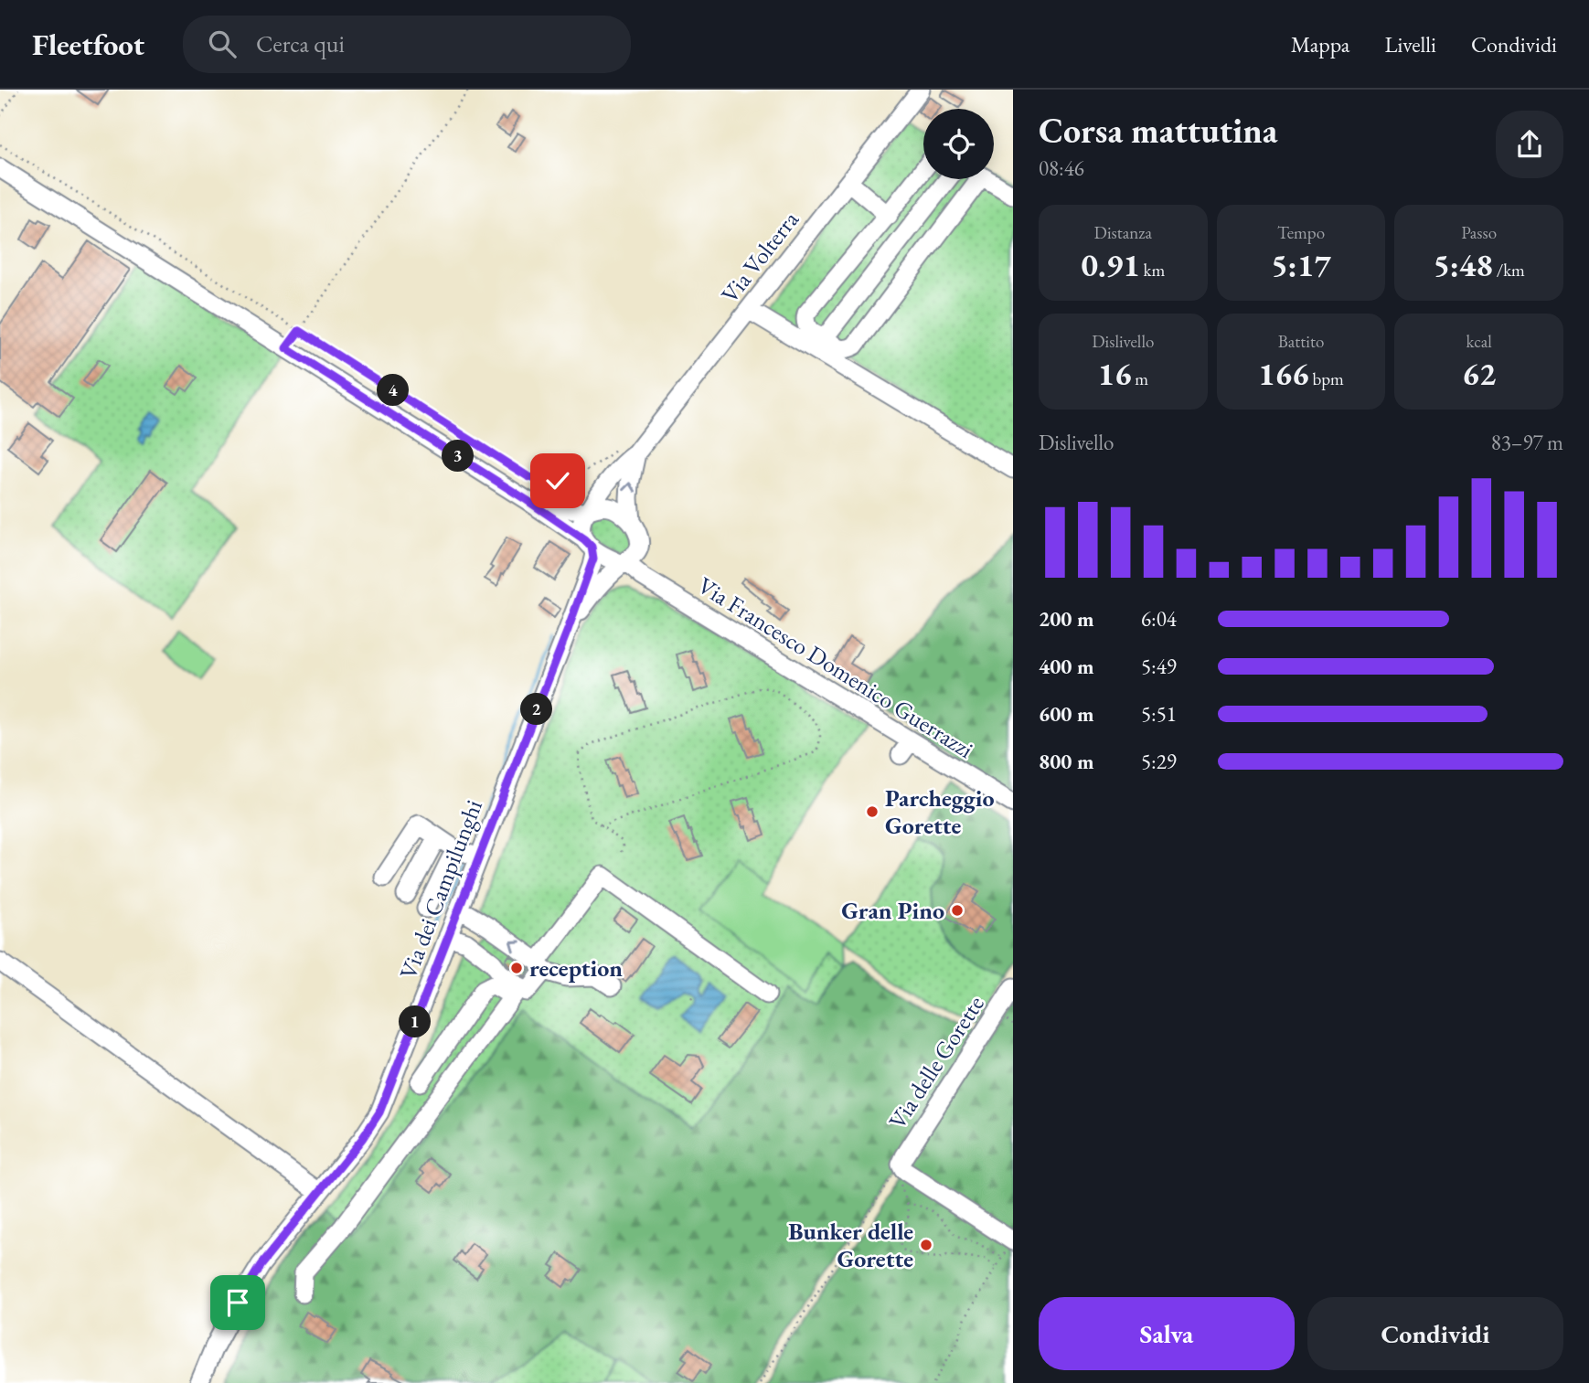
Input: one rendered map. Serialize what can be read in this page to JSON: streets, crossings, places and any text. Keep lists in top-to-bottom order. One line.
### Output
{"streets":{"street":["Via Volterra","Via Francesco Domenico Guerrazzi","Via dei Campilunghi","Via delle Gorette"]},"crossings":[["Via Volterra","Via Francesco Domenico Guerrazzi"],["Via Volterra","Via dei Campilunghi"],["Via Francesco Domenico Guerrazzi","Via dei Campilunghi"]],"places":["Parcheggio Gorette","Gran Pino","reception","Bunker delle Gorette"],"page":{"header":"Fleetfoot","search":"Cerca qui","nav":["Mappa","Livelli","Condividi"],"heading":["Corsa mattutina","08:46"],"stats":[["Distanza","0.91 km"],["Tempo","5:17"],["Passo","5:48 /km"],["Dislivello","16 m"],["Battito","166 bpm"],["kcal","62"]],"pins":["4","3","2","1"],"chart":["Dislivello","83–97 m"],"list":[{"name":"200 m","note":"6:04"},{"name":"400 m","note":"5:49"},{"name":"600 m","note":"5:51"},{"name":"800 m","note":"5:29"}],"buttons":["Salva","Condividi"]}}
